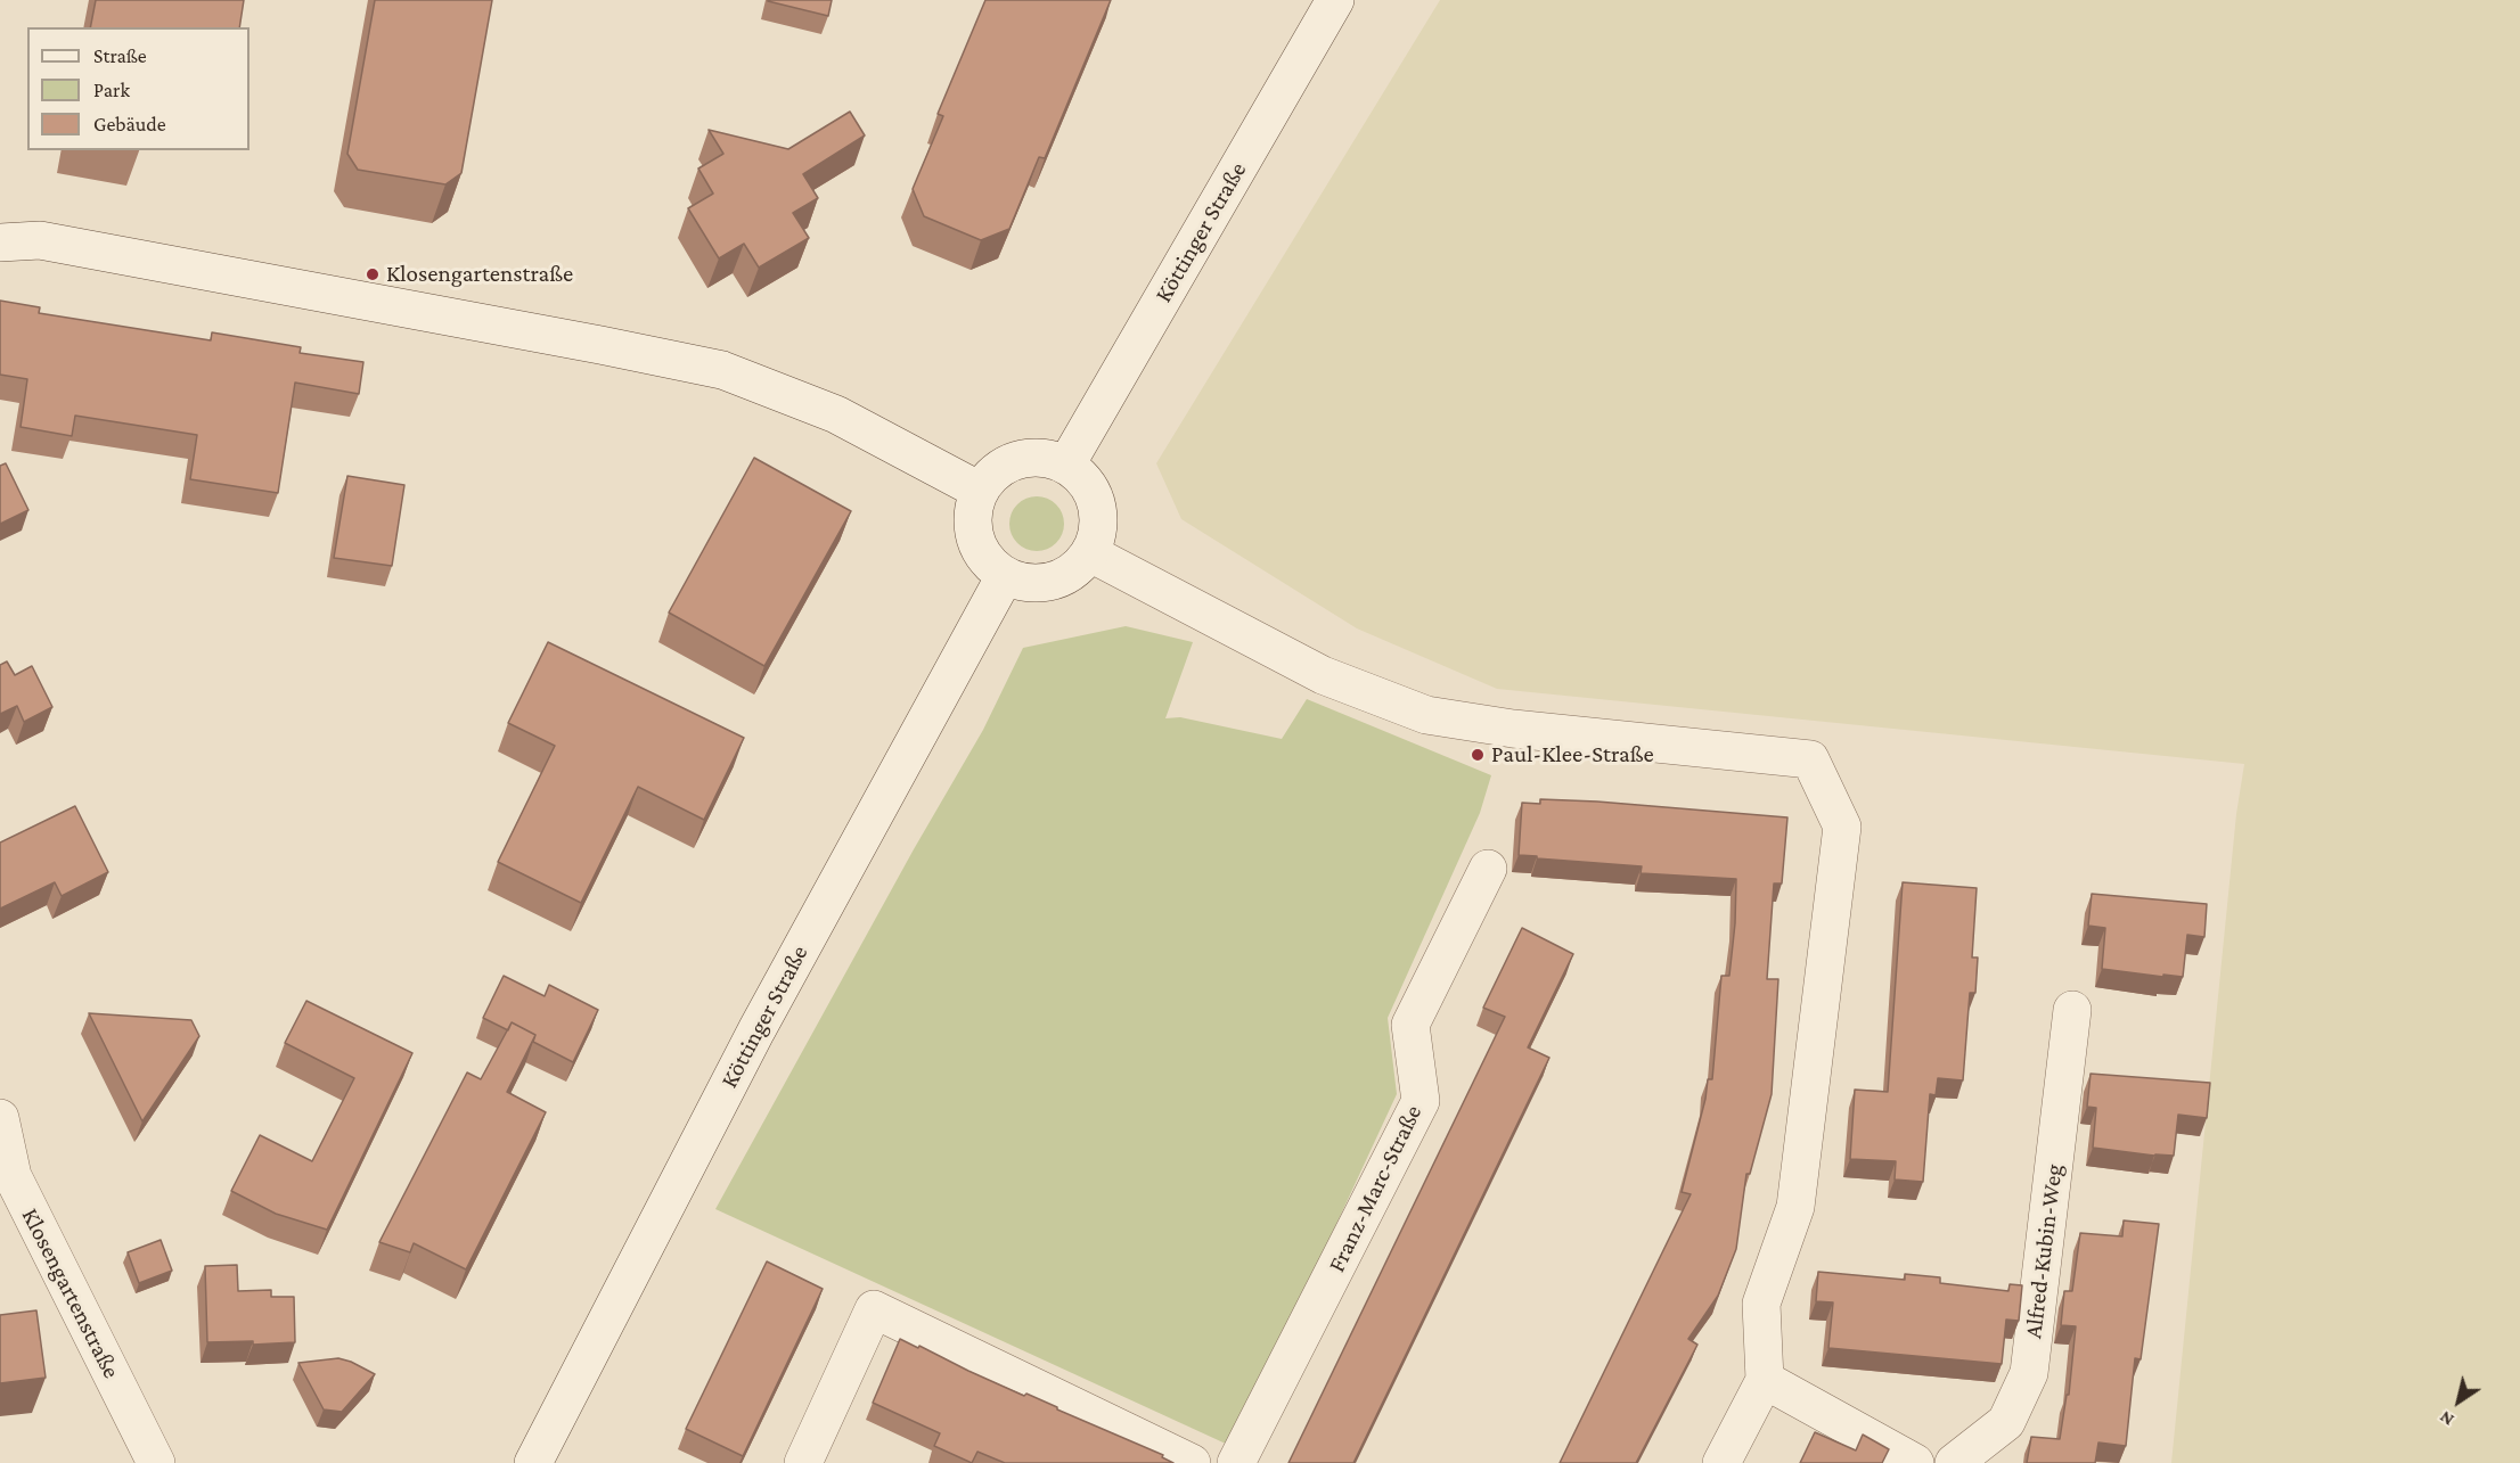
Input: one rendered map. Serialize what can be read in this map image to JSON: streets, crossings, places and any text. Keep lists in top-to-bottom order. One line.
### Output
{"streets":{"street":["Köttinger Straße","Franz-Marc-Straße","Alfred-Kubin-Weg","Klosengartenstraße"]},"places":["Klosengartenstraße","Paul-Klee-Straße"],"legend":["Straße","Park","Gebäude"],"north":"bottom left"}
